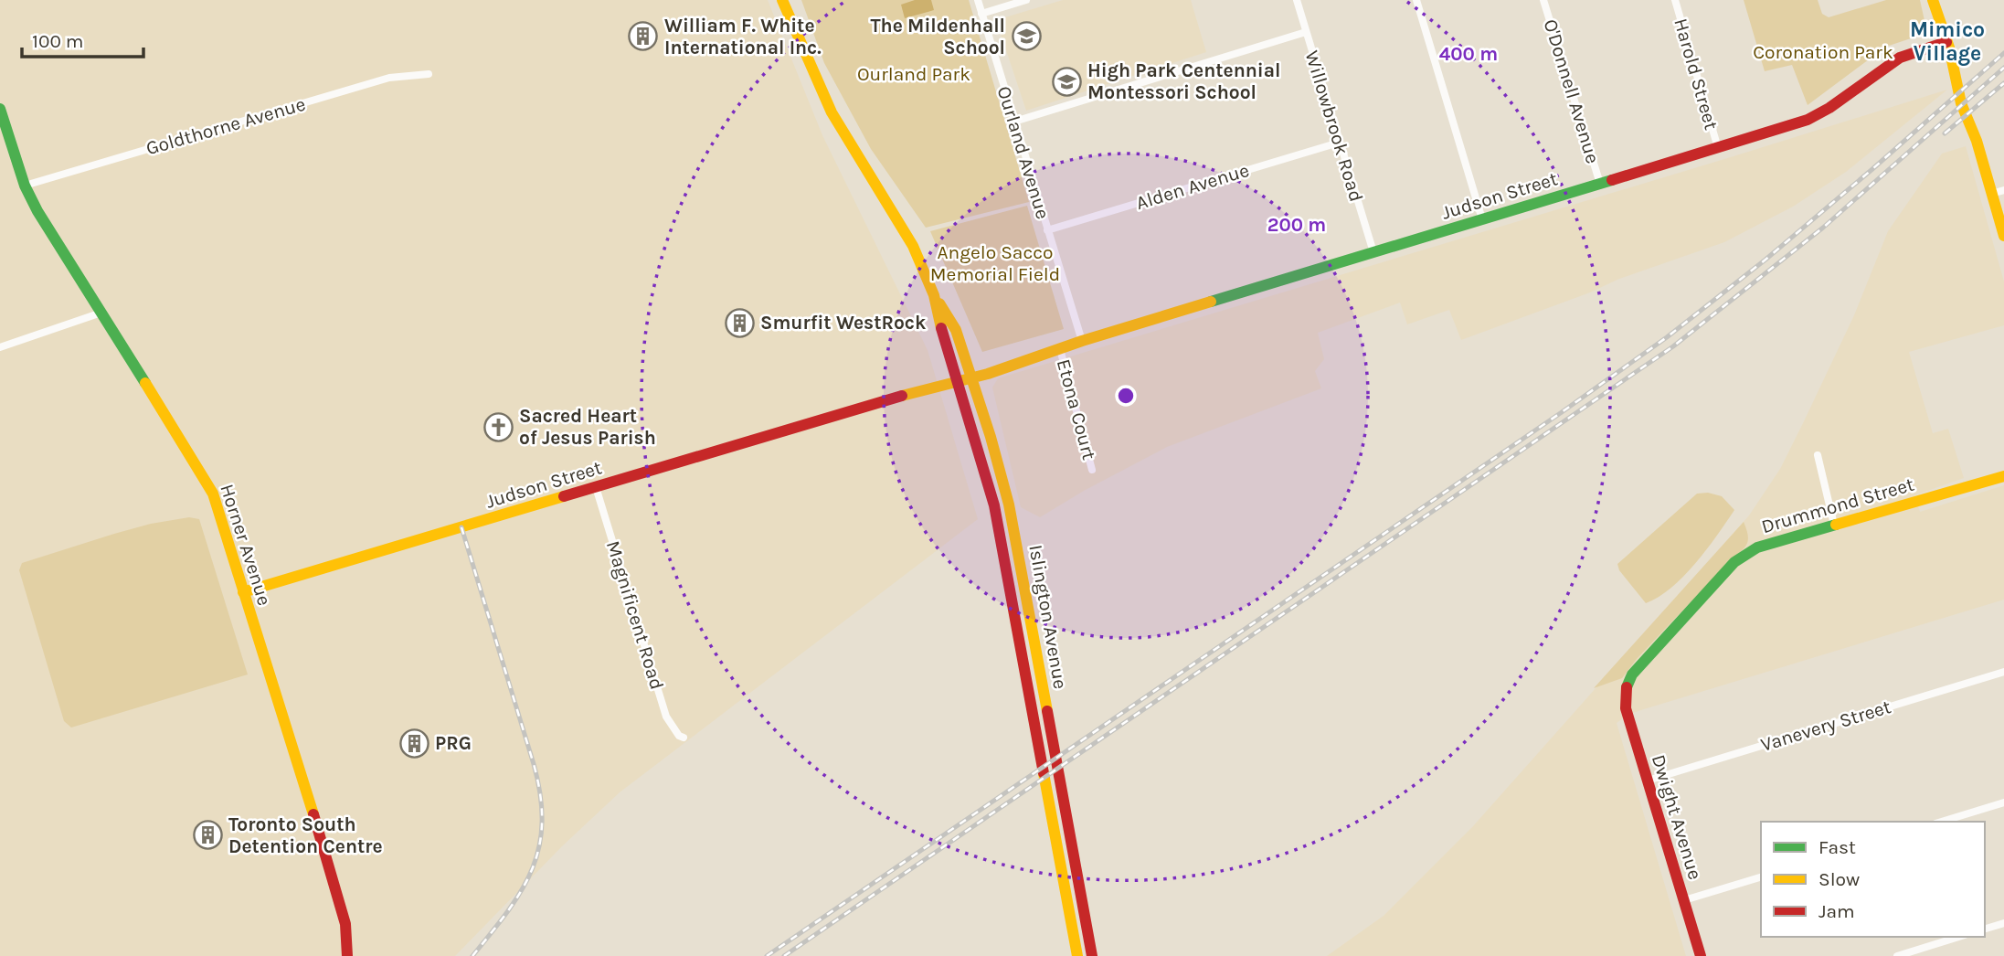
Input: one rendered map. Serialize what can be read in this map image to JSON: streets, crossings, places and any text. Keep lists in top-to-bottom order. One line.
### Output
{"streets":{"main road":["Judson Street","Drummond Street","Horner Avenue","Islington Avenue","Dwight Avenue"],"street":["Harold Street","O'Donnell Avenue","Goldthorne Avenue","Willowbrook Road","Ourland Avenue","Alden Avenue","Etona Court","Magnificent Road","Vanevery Street"]},"crossings":[["Harold Street","Judson Street"],["O'Donnell Avenue","Judson Street"],["Goldthorne Avenue","Horner Avenue"],["Willowbrook Road","Alden Avenue"],["Willowbrook Road","Judson Street"],["Ourland Avenue","Alden Avenue"],["Ourland Avenue","Judson Street"],["Judson Street","Etona Court"],["Judson Street","Horner Avenue"],["Judson Street","Magnificent Road"],["Judson Street","Islington Avenue"],["Drummond Street","Dwight Avenue"],["Vanevery Street","Dwight Avenue"]],"districts":["Mimico Village"],"parks":["Coronation Park","Ourland Park","Angelo Sacco Memorial Field"],"places":{"building":["William F. White International Inc.","Smurfit WestRock","PRG","Toronto South Detention Centre"],"school or university":["The Mildenhall School","High Park Centennial Montessori School"],"church":["Sacred Heart of Jesus Parish"]},"legend":["Fast","Slow","Jam"],"scale_bar":"100 m","rings":["400 m","200 m"]}
